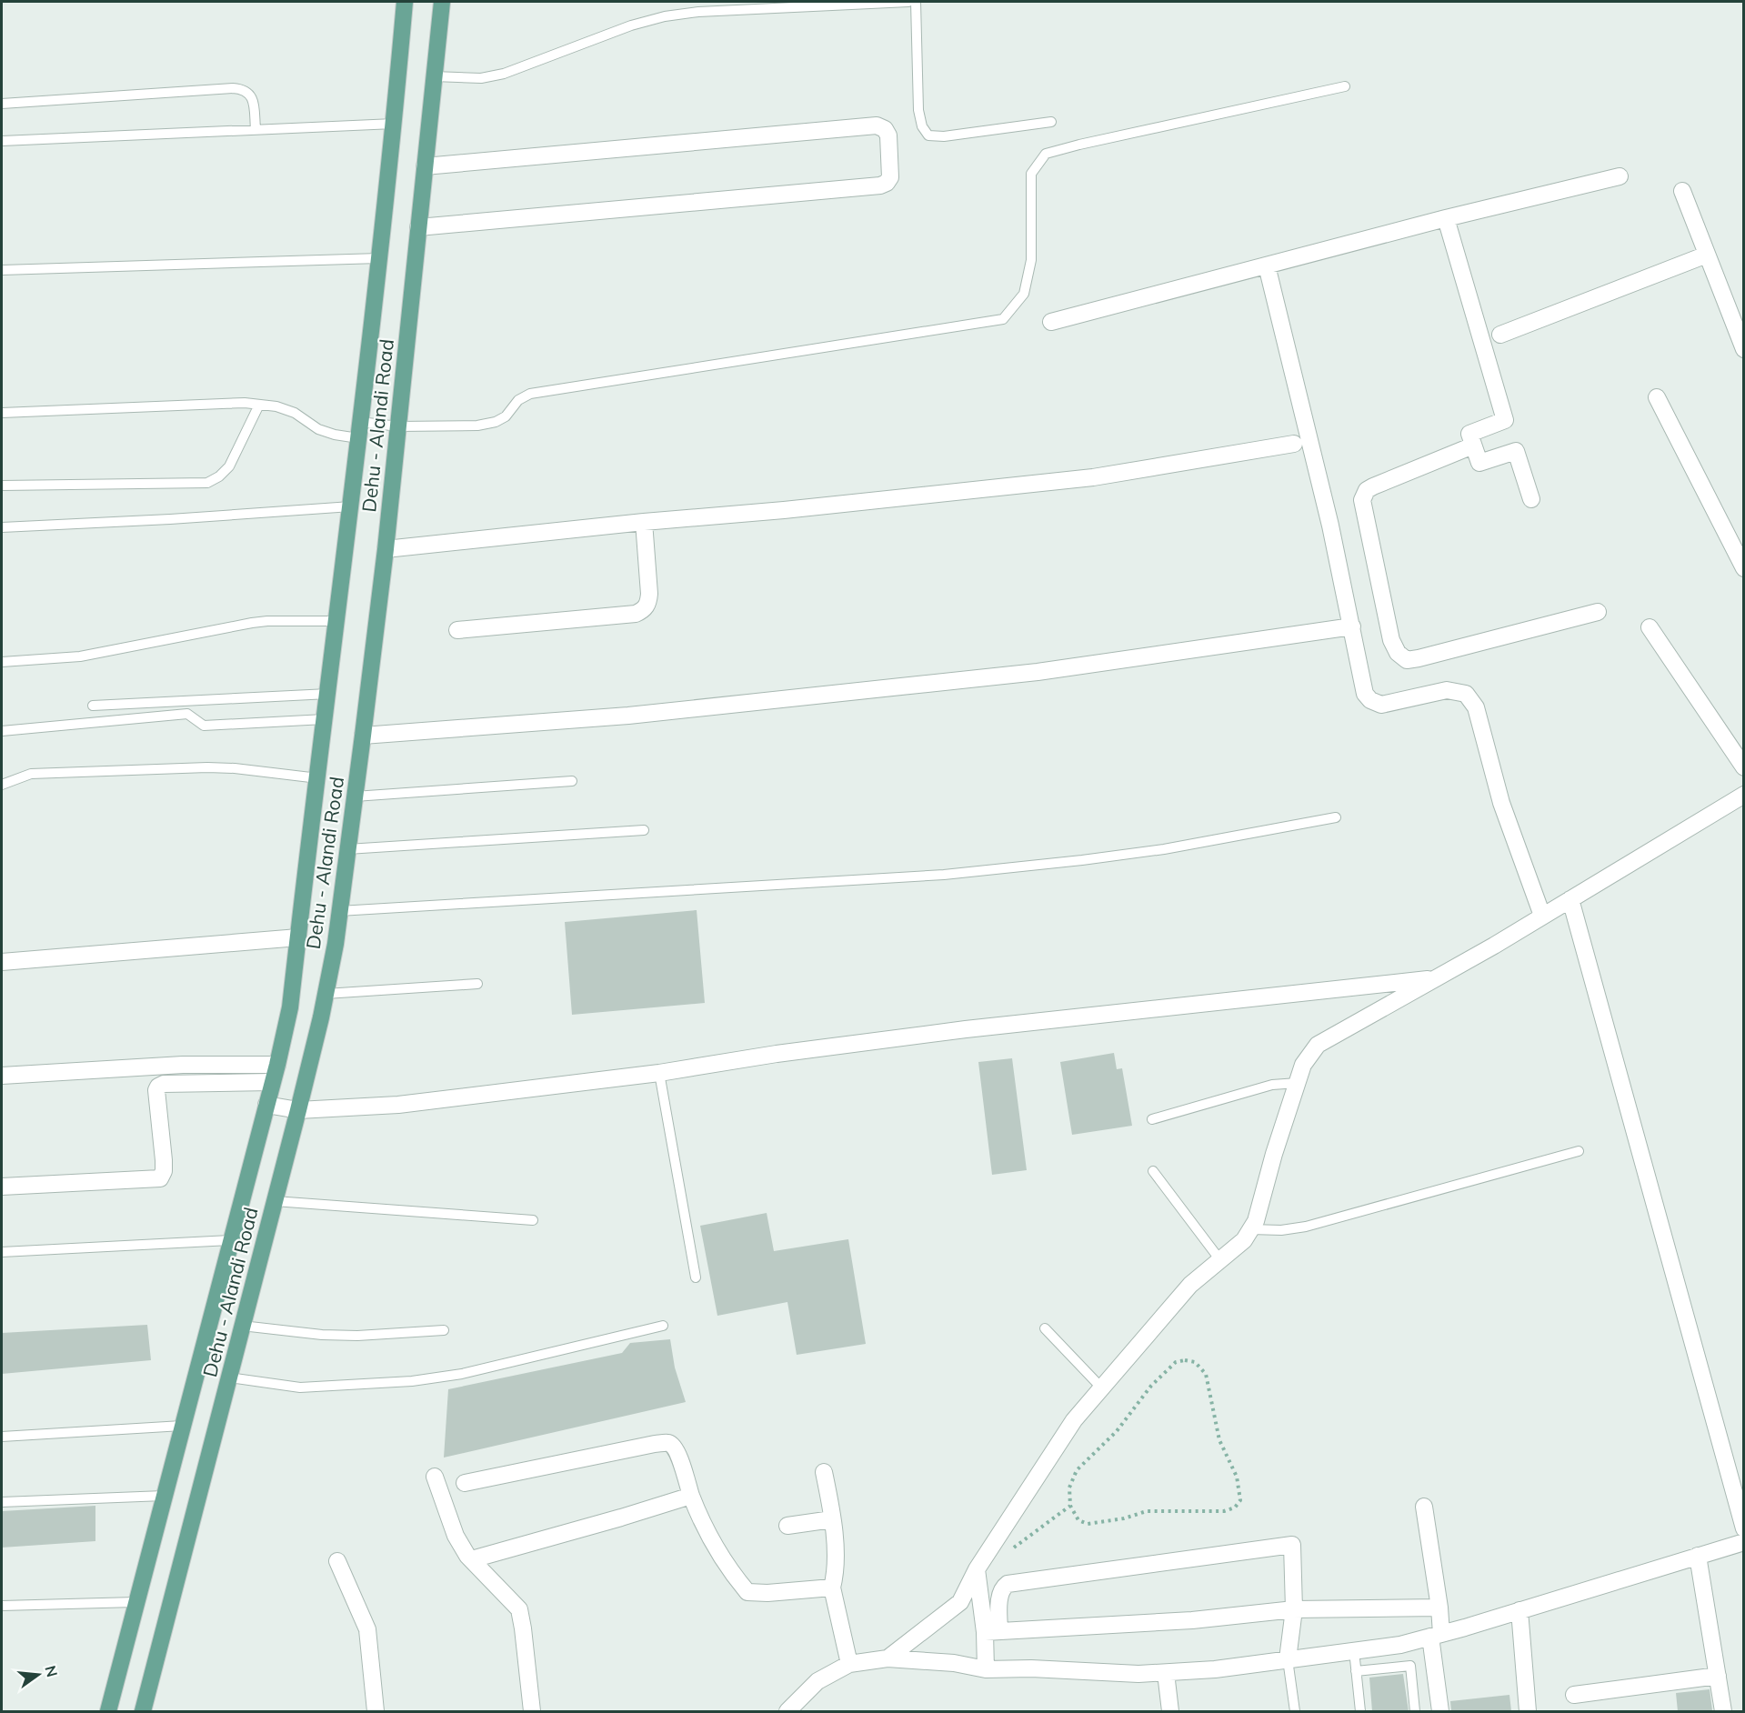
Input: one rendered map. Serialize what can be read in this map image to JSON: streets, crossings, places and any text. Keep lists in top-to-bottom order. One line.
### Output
{"streets":{"main road":["Dehu - Alandi Road"]},"north":"right"}
